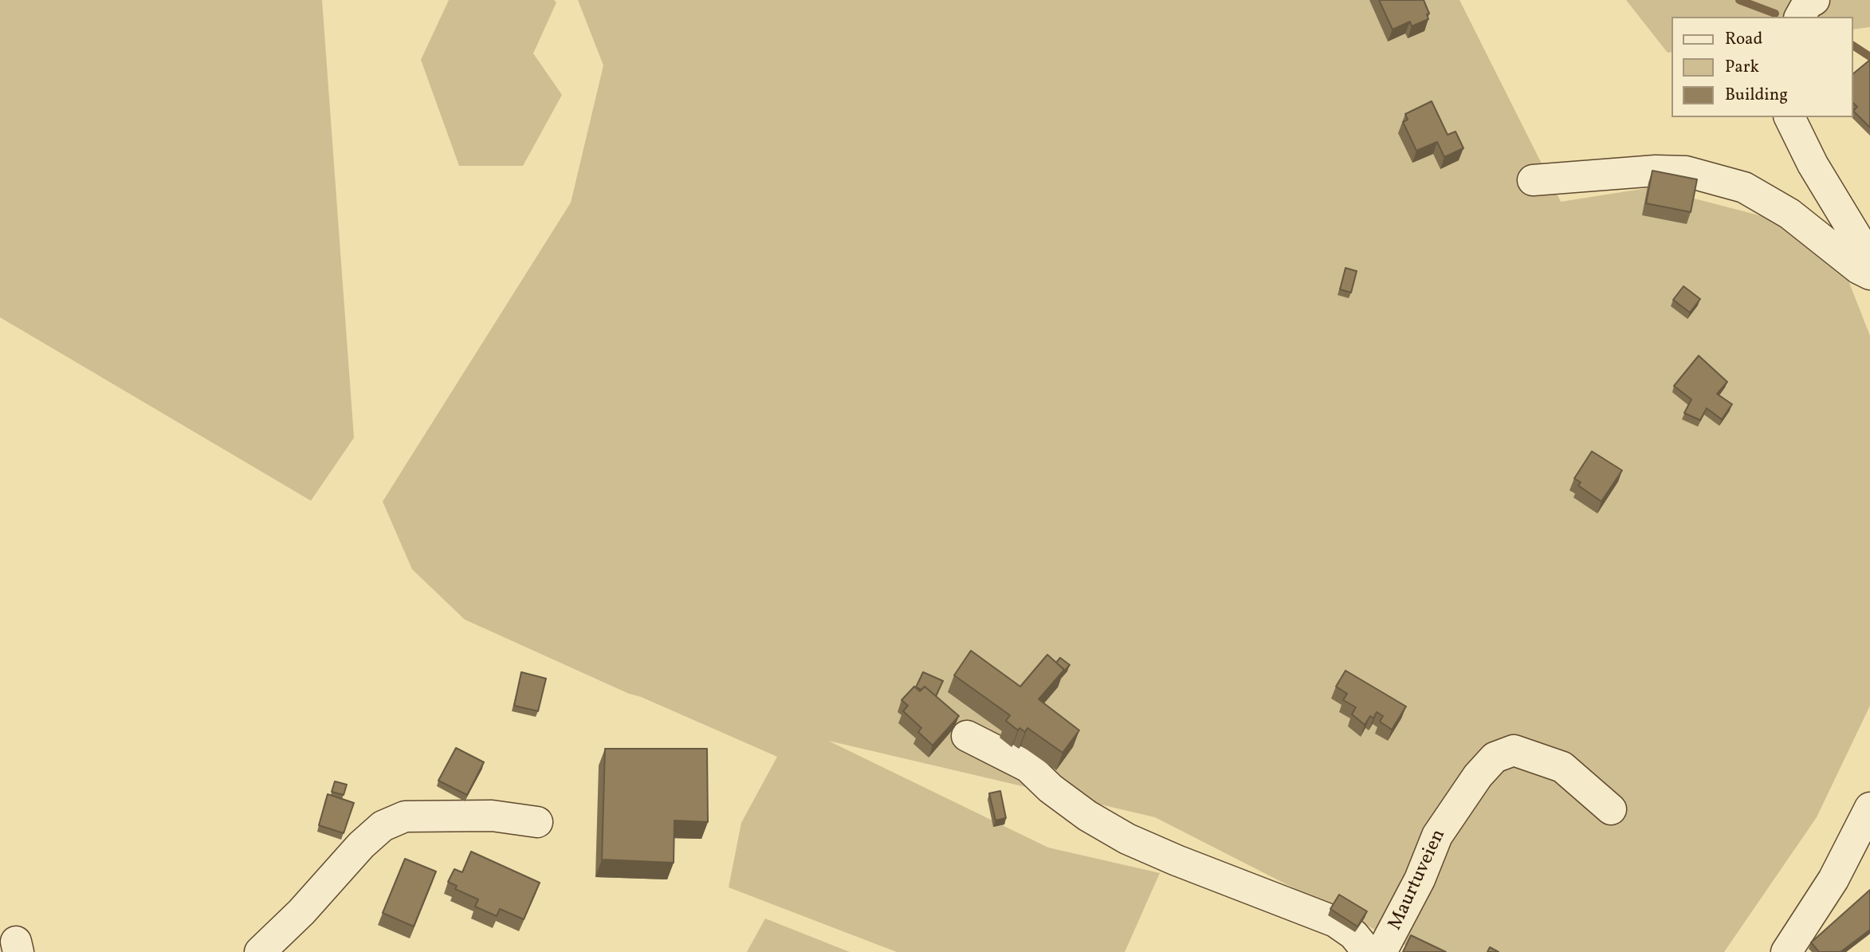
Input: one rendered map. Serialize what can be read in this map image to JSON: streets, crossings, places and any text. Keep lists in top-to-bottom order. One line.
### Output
{"streets":{"street":["Maurtuveien"]},"legend":["Road","Park","Building"]}
